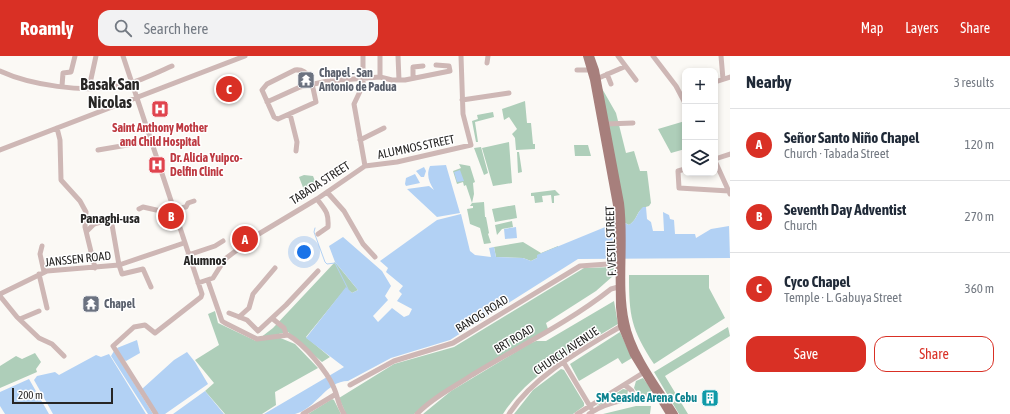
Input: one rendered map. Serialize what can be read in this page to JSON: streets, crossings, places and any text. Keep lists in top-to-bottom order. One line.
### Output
{"streets":{"main road":["F. VESTIL STREET"],"street":["ALUMNOS STREET","TABADA STREET","JANSSEN ROAD","BANOG ROAD","BRT ROAD","CHURCH AVENUE"]},"crossings":[["ALUMNOS STREET","TABADA STREET"],["F. VESTIL STREET","BANOG ROAD"],["F. VESTIL STREET","BRT ROAD"],["F. VESTIL STREET","CHURCH AVENUE"]],"districts":["Basak San Nicolas","Panaghi-usa","Alumnos"],"places":{"temple":["Chapel - San Antonio de Padua","Chapel"],"hospital":["Saint Anthony Mother and Child Hospital","Dr. Alicia Yuipco- Delfin Clinic"],"building":["SM Seaside Arena Cebu"]},"scale_bar":"200 m","page":{"header":"Roamly","search":"Search here","nav":["Map","Layers","Share"],"heading":["Nearby","3 results"],"map_buttons":["+","−"],"pins":["C","B","A"],"list":[{"mark":"A","name":"Señor Santo Niño Chapel","note":"Church · Tabada Street","value":"120 m"},{"mark":"B","name":"Seventh Day Adventist","note":"Church","value":"270 m"},{"mark":"C","name":"Cyco Chapel","note":"Temple · L. Gabuya Street","value":"360 m"}],"buttons":["Save","Share"],"scale":"200 m"}}
